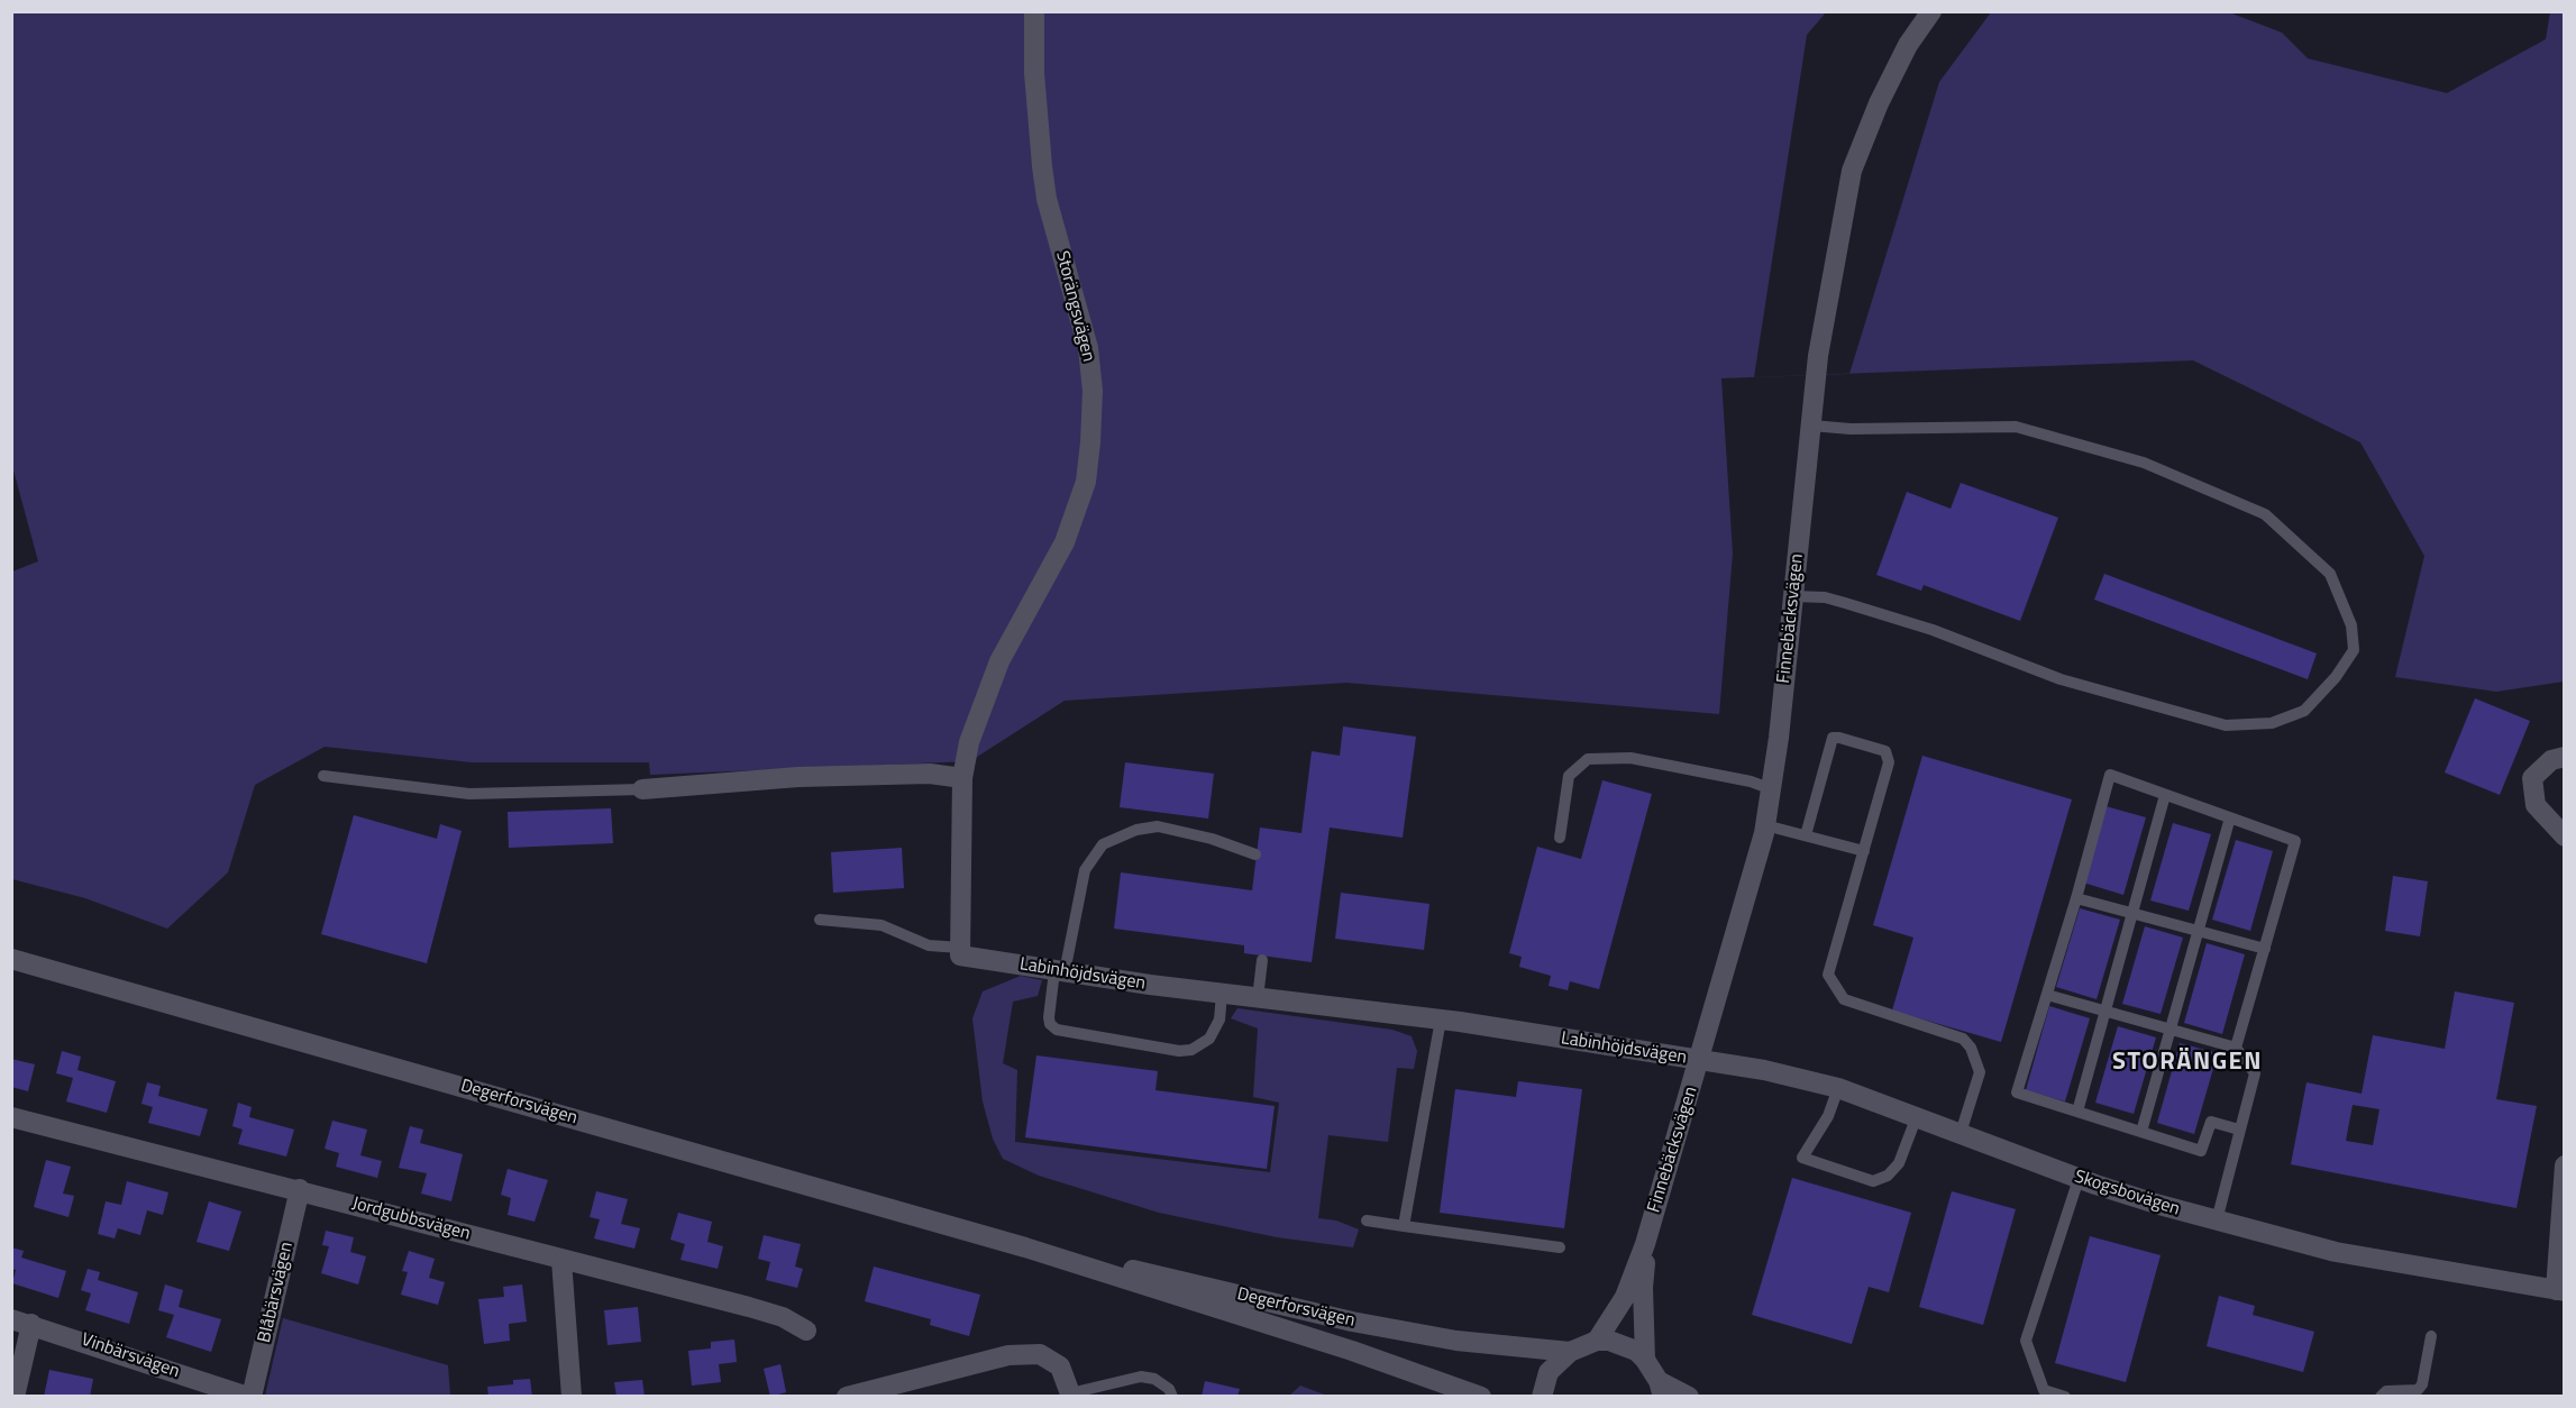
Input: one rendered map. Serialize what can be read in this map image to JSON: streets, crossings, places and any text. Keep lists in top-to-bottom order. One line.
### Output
{"streets":{"street":["Storängsvägen","Finnebäcksvägen","Labinhöjdsvägen","Degerforsvägen","Skogsbovägen","Jordgubbsvägen","Blåbärsvägen","Vinbärsvägen"]},"crossings":[["Finnebäcksvägen","Labinhöjdsvägen"],["Finnebäcksvägen","Skogsbovägen"],["Labinhöjdsvägen","Skogsbovägen"],["Jordgubbsvägen","Blåbärsvägen"],["Blåbärsvägen","Vinbärsvägen"]],"districts":["STORÄNGEN"]}
